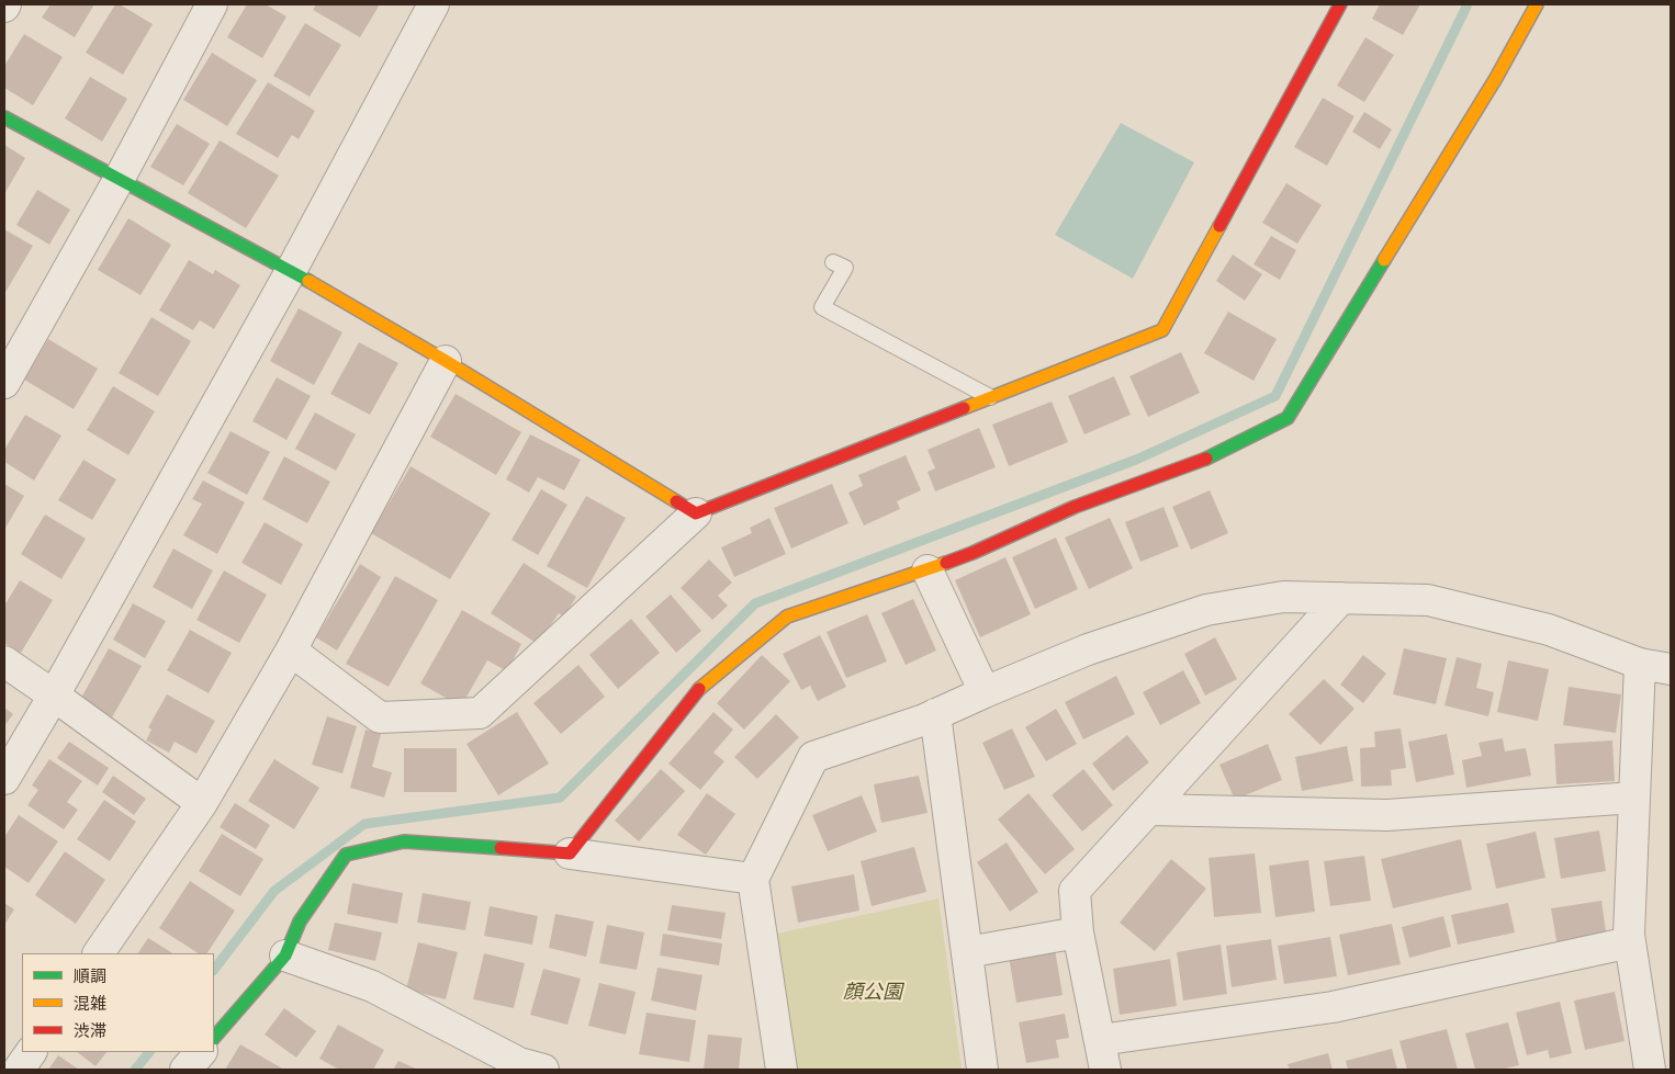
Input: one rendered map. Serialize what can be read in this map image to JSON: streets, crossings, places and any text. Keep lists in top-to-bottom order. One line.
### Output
{"parks":["顔公園"],"legend":["順調","混雑","渋滞"]}
